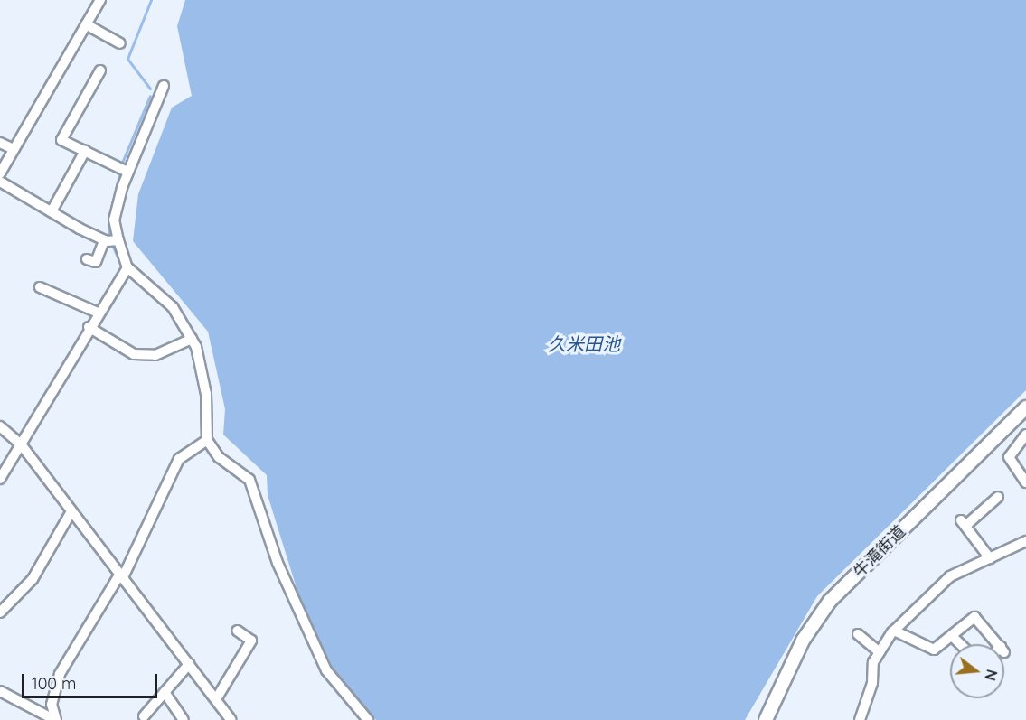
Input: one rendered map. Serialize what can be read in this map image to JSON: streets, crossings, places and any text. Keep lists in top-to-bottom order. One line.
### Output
{"streets":{"street":["牛滝街道"]},"water":["久米田池"],"scale_bar":"100 m","north":"right"}
